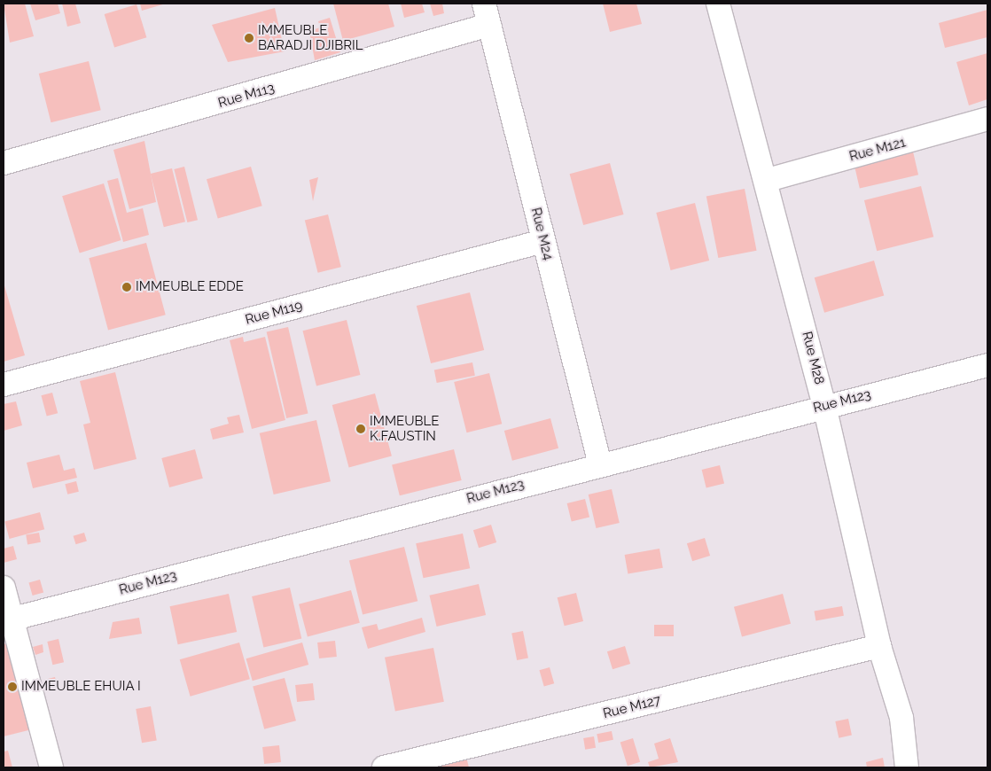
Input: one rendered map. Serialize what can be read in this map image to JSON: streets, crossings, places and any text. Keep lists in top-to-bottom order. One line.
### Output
{"streets":{"street":["Rue M113","Rue M121","Rue M24","Rue M119","Rue M28","Rue M123","Rue M127"]},"crossings":[["Rue M113","Rue M24"],["Rue M121","Rue M28"],["Rue M24","Rue M119"],["Rue M24","Rue M123"],["Rue M28","Rue M123"],["Rue M28","Rue M127"]],"places":["IMMEUBLE BARADJI DJIBRIL","IMMEUBLE EDDE","IMMEUBLE K.FAUSTIN","IMMEUBLE EHUIA I"]}
